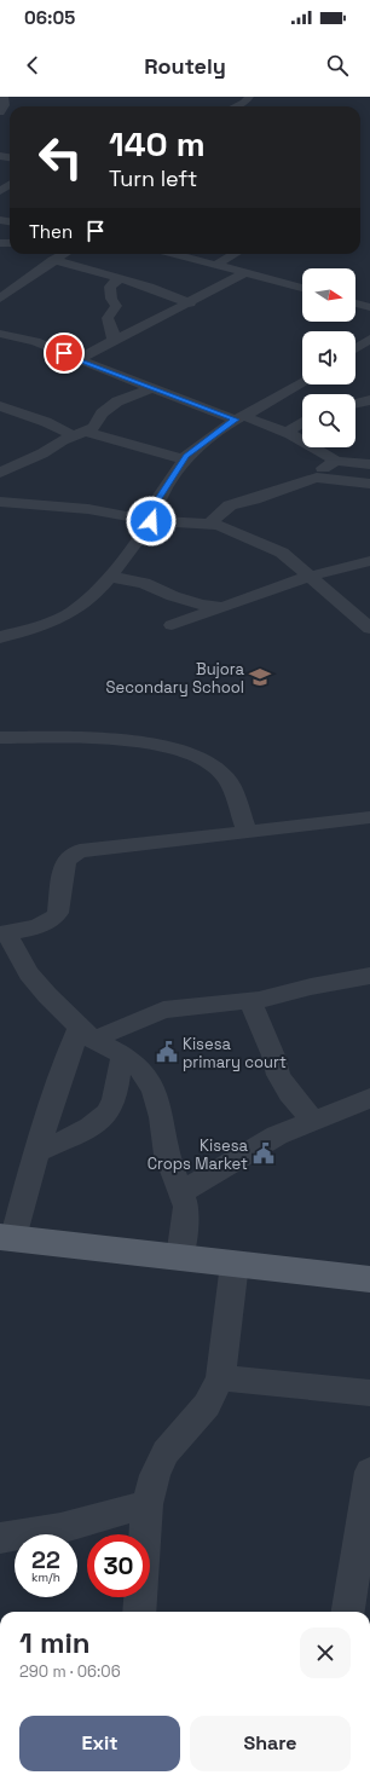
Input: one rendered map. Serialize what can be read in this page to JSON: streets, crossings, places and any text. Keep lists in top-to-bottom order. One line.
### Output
{"places":{"school or university":["Bujora Secondary School"],"public building":["Kisesa primary court","Kisesa Crops Market"]},"north":"right","page":{"status":"06:05","header":"Routely","turn":["140 m","Turn left"],"then":"Then","speed":"22 km/h","limit":"30","heading":["1 min","290 m · 06:06"],"buttons":["Exit","Share"]}}
